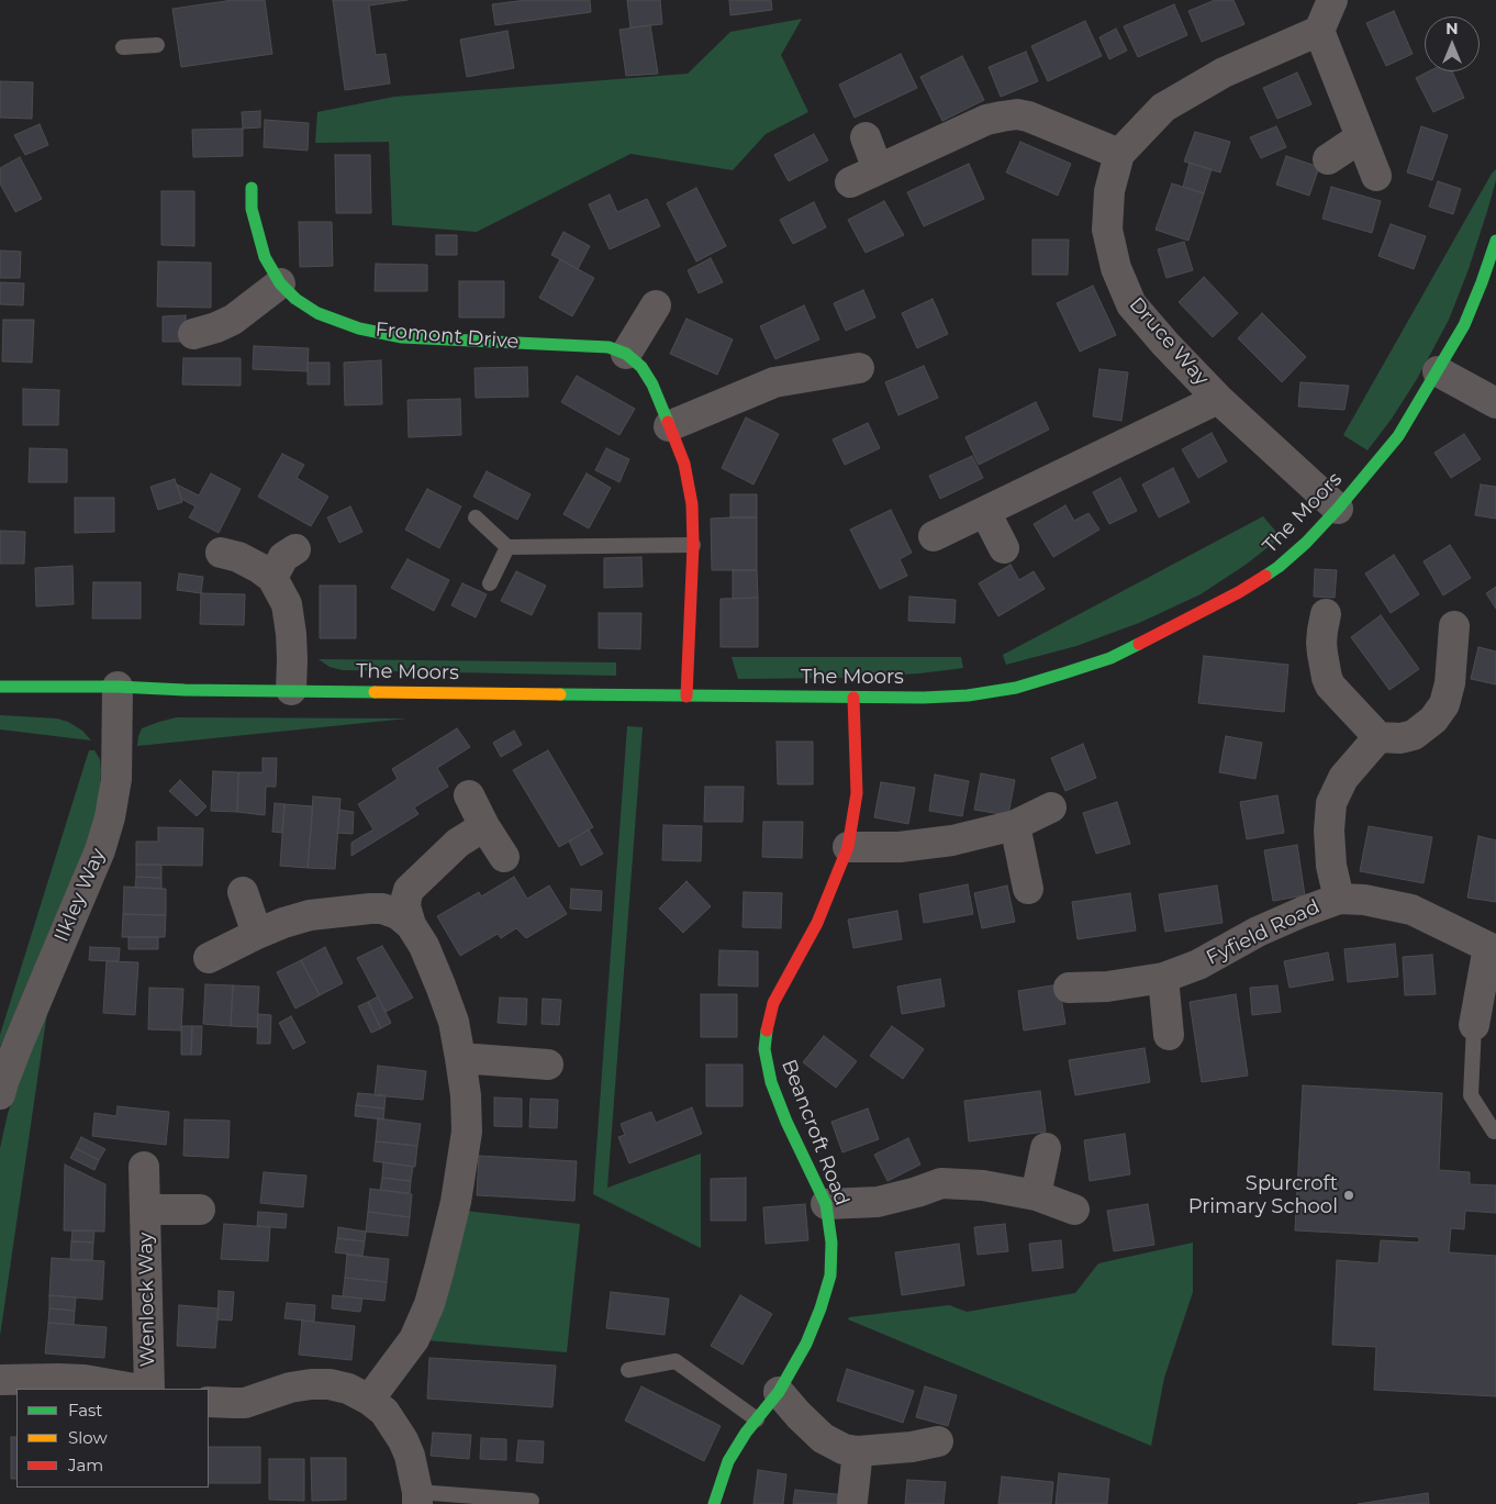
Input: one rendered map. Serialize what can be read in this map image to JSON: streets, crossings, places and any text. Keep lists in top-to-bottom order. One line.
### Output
{"streets":{"street":["Fromont Drive","Druce Way","The Moors","Ilkley Way","Fyfield Road","Beancroft Road","Wenlock Way"]},"crossings":[["Fromont Drive","The Moors"],["Druce Way","The Moors"],["The Moors","Ilkley Way"],["The Moors","Beancroft Road"]],"places":["Spurcroft Primary School"],"legend":["Fast","Slow","Jam"],"north":"top"}
